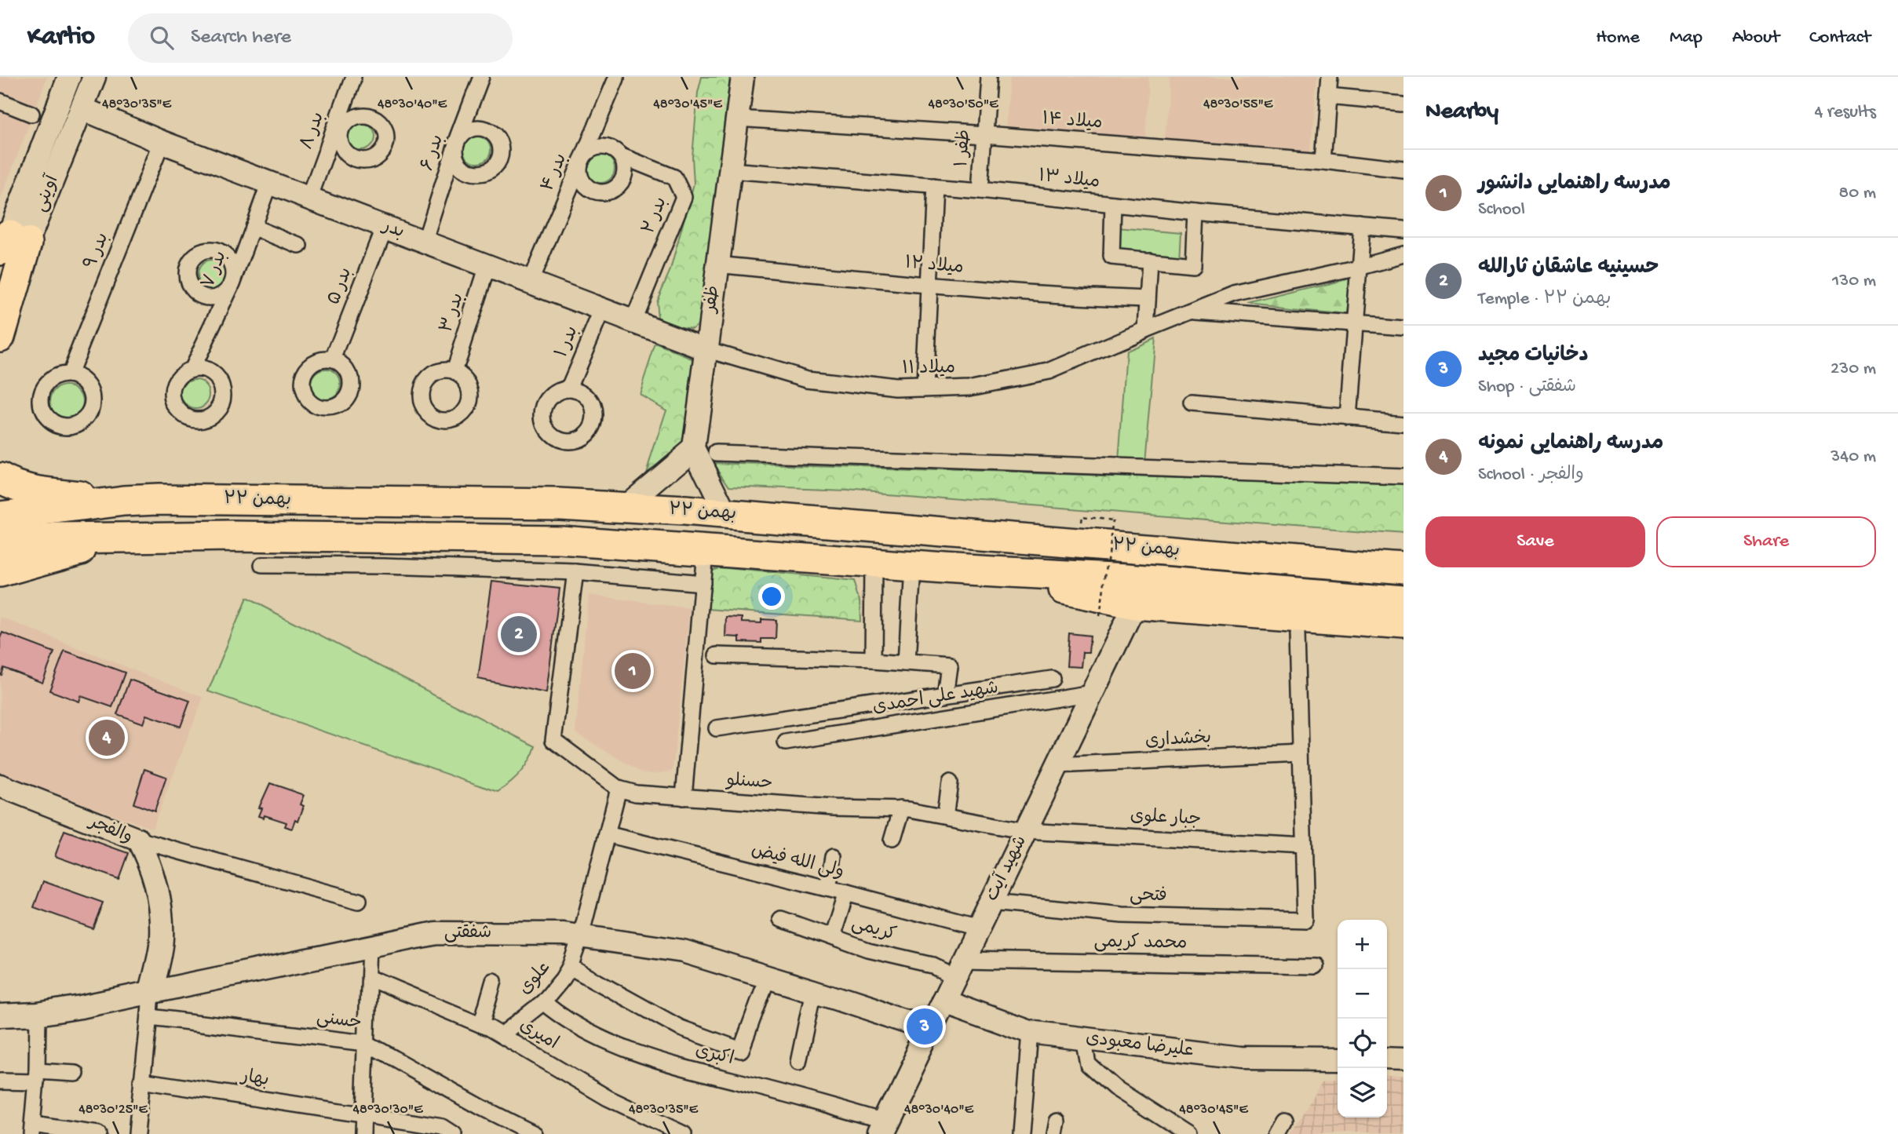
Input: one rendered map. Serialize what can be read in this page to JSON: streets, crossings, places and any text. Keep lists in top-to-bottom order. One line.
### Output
{"streets":{"highway":["۲۲ بهمن"],"street":["میلاد ۱۴","بدر ۸","ظفر ۱","بدر ۶","بدر ۴","میلاد ۱۳","آوینی","بدر ۲","بدر","بدر ۹","میلاد ۱۲","بدر ۷","بدر ۵","ظفر","بدر ۳","بدر ۱","میلاد ۱۱","شهید علی احمدی","بخشداری","حسنلو","جبار علوی","والفجر","ولی الله فیض","شهید آیت","فتحی","کریمی","شفقتی","محمد کریمی","علوی","حسنی","امیری","علیرضا معبودی","اکبری","بهار"]},"crossings":[["میلاد ۱۴","ظفر ۱"],["میلاد ۱۴","ظفر"],["بدر ۸","بدر"],["ظفر ۱","میلاد ۱۳"],["بدر ۶","بدر"],["بدر ۴","بدر ۲"],["بدر ۴","بدر"],["میلاد ۱۳","ظفر"],["آوینی","بدر"],["بدر ۲","بدر"],["بدر","بدر ۹"],["بدر","بدر ۷"],["بدر","بدر ۵"],["بدر","ظفر"],["بدر","بدر ۳"],["بدر","بدر ۱"],["بدر","میلاد ۱۱"],["میلاد ۱۲","ظفر"],["ظفر","میلاد ۱۱"],["۲۲ بهمن","شهید آیت"],["شهید علی احمدی","شهید آیت"],["بخشداری","شهید آیت"],["حسنلو","جبار علوی"],["حسنلو","شهید آیت"],["جبار علوی","شهید آیت"],["جبار علوی","فتحی"],["والفجر","شفقتی"],["ولی الله فیض","شهید آیت"],["شهید آیت","فتحی"],["شهید آیت","کریمی"],["شهید آیت","شفقتی"],["شهید آیت","محمد کریمی"],["شهید آیت","علیرضا معبودی"],["شهید آیت","اکبری"],["کریمی","محمد کریمی"],["شفقتی","علوی"],["علوی","امیری"],["علوی","اکبری"]],"page":{"header":"Kartio","search":"Search here","nav":["Home","Map","About","Contact"],"heading":["Nearby","4 results"],"list":[{"mark":"1","name":"مدرسه راهنمایی دانشور","note":"School","value":"80 m"},{"mark":"2","name":"حسینیه عاشقان ثارالله","note":"Temple · ۲۲ بهمن","value":"130 m"},{"mark":"3","name":"دخانیات مجید","note":"Shop · شفقتی","value":"230 m"},{"mark":"4","name":"مدرسه راهنمایی نمونه","note":"School · والفجر","value":"340 m"}],"buttons":["Save","Share"],"pins":["2","1","4","3"],"map_buttons":["+","−"]},"coordinates":["48°30'35\"E","48°30'40\"E","48°30'45\"E","48°30'50\"E","48°30'55\"E","48°30'25\"E","48°30'30\"E"]}
